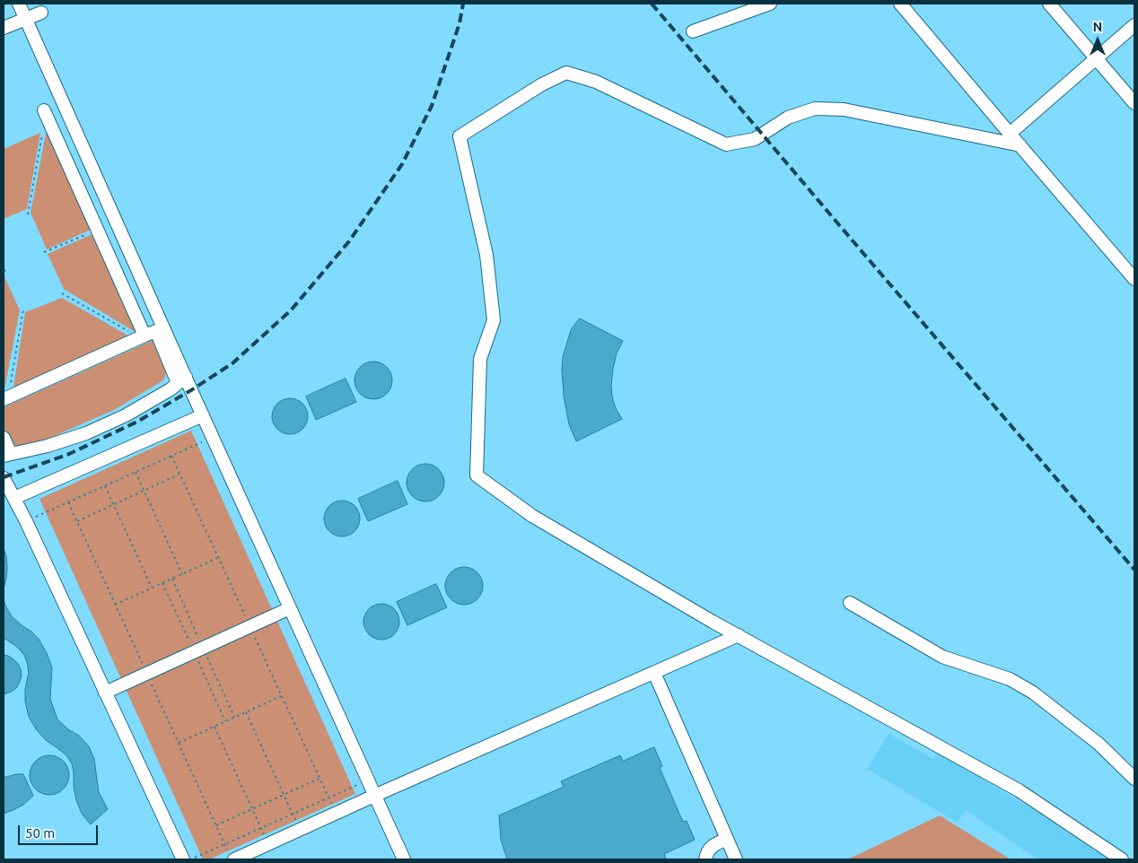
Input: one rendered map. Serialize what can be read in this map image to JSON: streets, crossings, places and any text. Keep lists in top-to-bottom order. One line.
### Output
{"scale_bar":"50 m","north":"top"}
